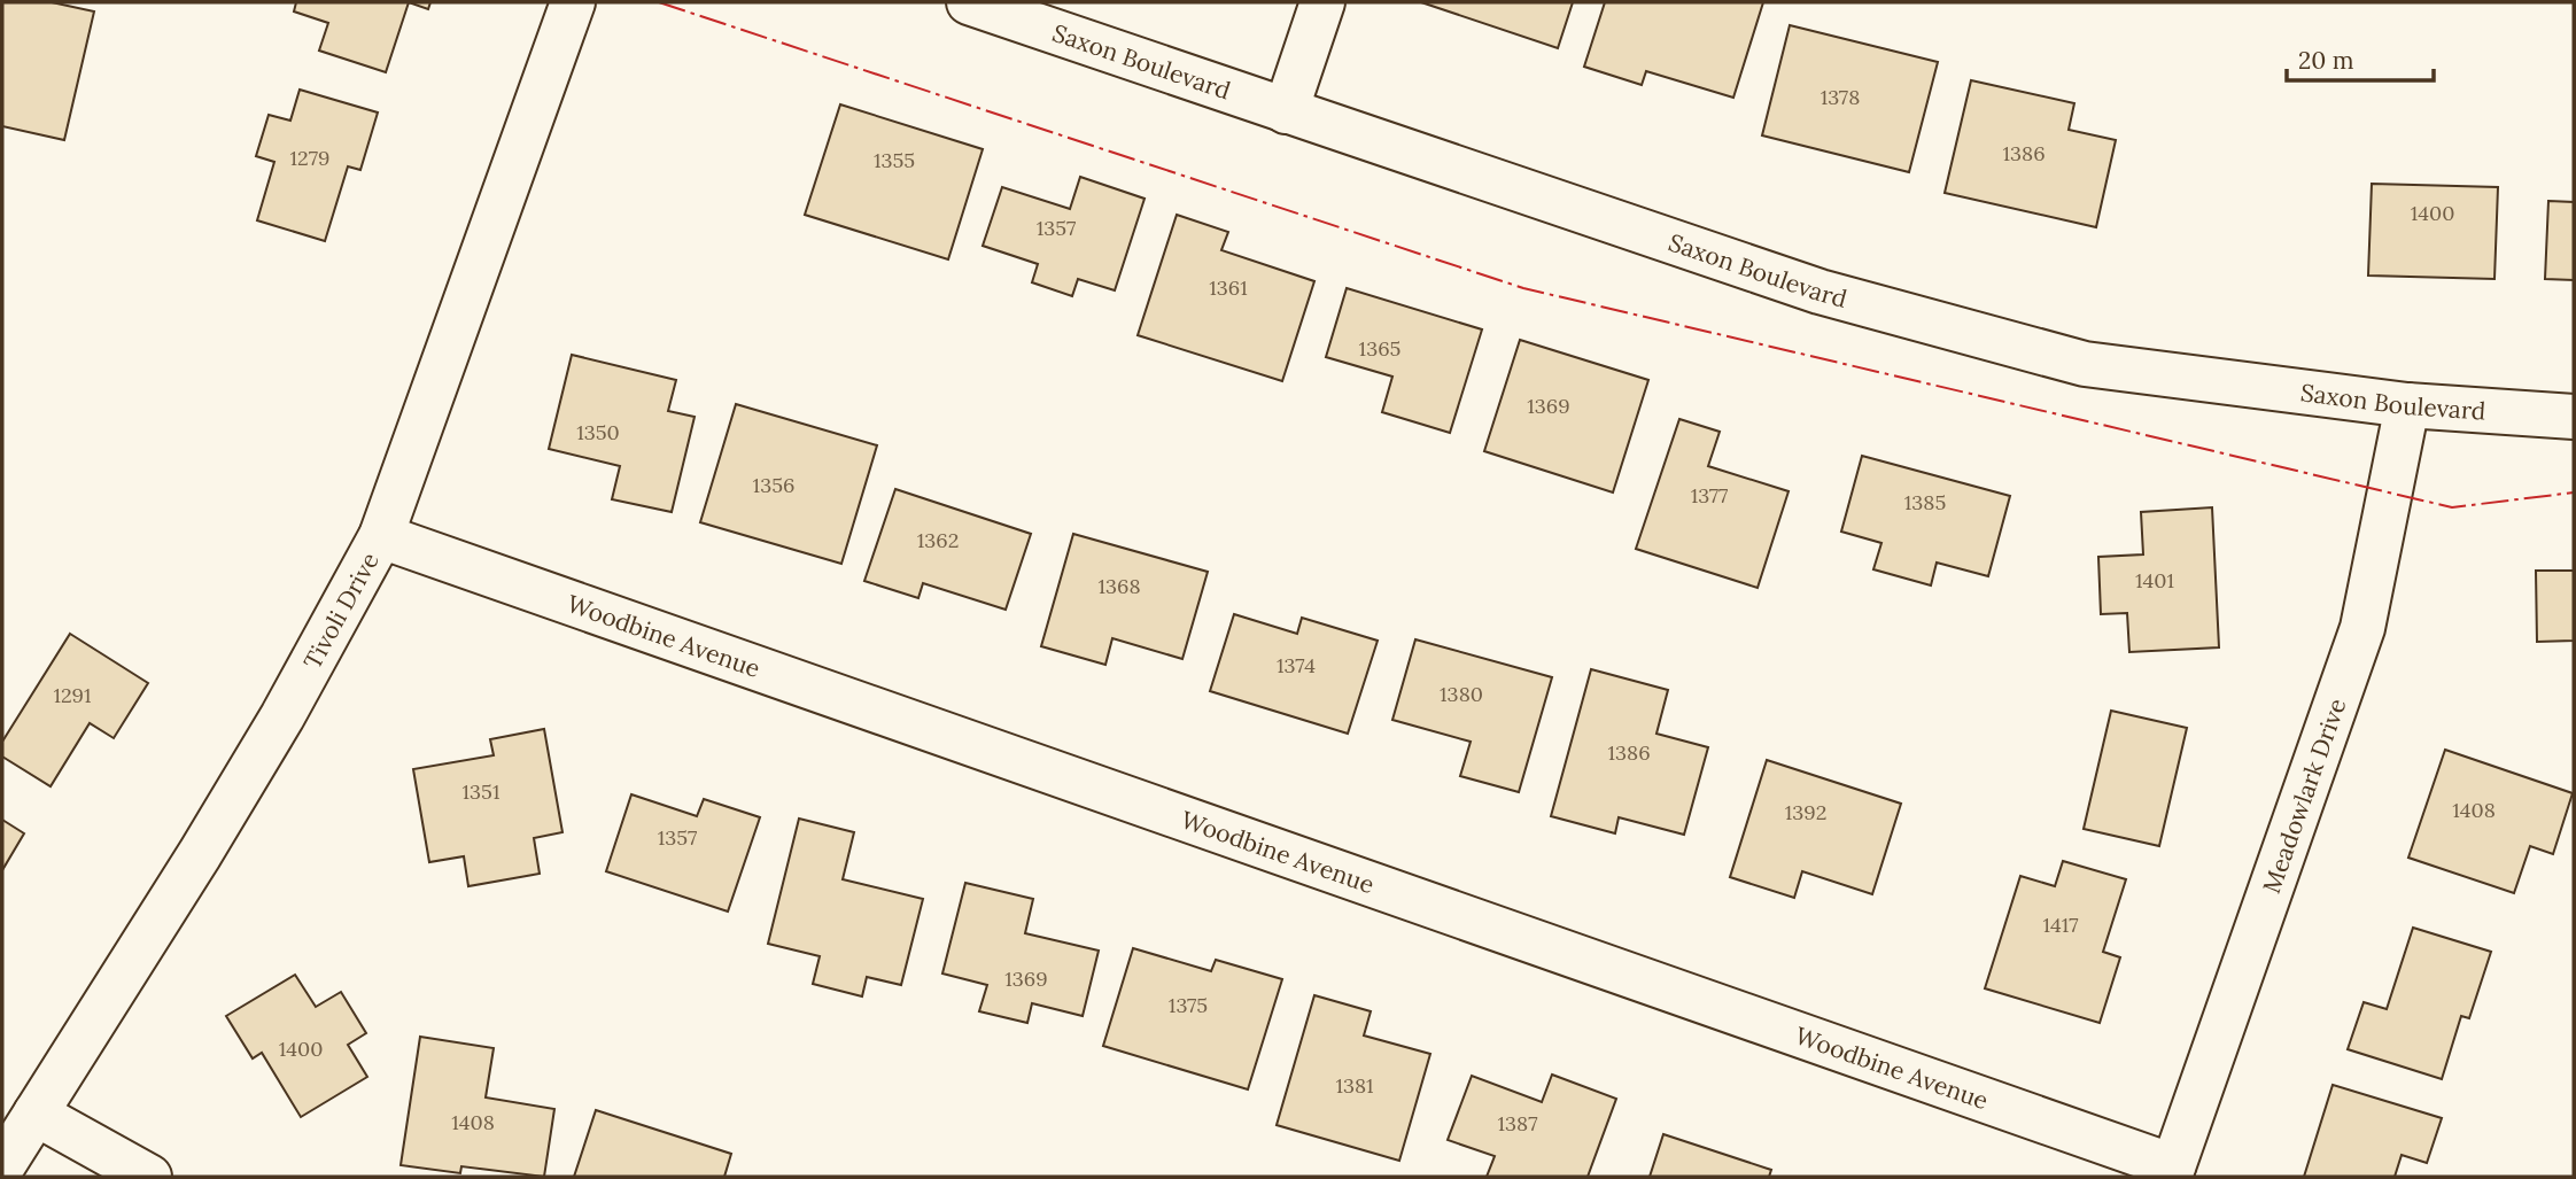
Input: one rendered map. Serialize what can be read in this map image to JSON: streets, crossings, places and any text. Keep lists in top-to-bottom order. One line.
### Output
{"streets":{"street":["Saxon Boulevard","Tivoli Drive","Woodbine Avenue","Meadowlark Drive"]},"crossings":[["Saxon Boulevard","Meadowlark Drive"],["Tivoli Drive","Woodbine Avenue"],["Woodbine Avenue","Meadowlark Drive"]],"house_numbers":["1378","1386","1279","1355","1400","1357","1361","1365","1369","1350","1356","1377","1385","1362","1401","1368","1374","1380","1291","1386","1351","1408","1392","1357","1417","1369","1375","1400","1381","1408","1387"],"scale_bar":"20 m"}
